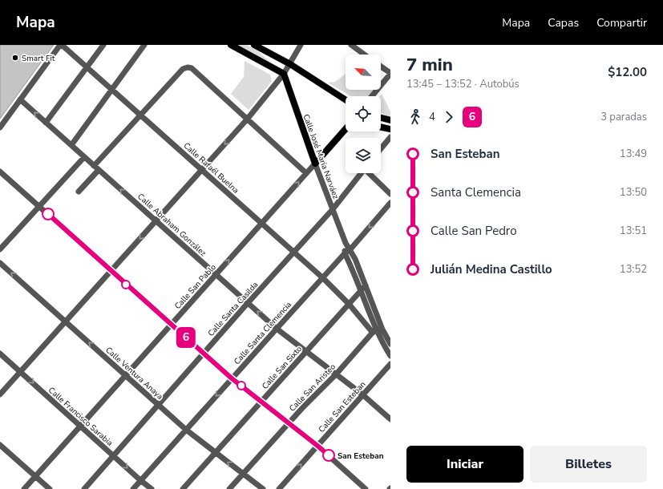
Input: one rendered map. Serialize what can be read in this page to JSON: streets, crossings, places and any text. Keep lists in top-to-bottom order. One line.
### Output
{"streets":{"main road":["Calle José María Narváez","Calle San Pablo"],"street":["Calle Rafaél Buelna","Calle Abraham González","Calle Santa Casilda","Calle Santa Clemencia","Calle San Sixto","Calle Ventura Anaya","Calle San Aristeo","Calle San Esteban","Calle Francisco Sarabia"]},"crossings":[["Calle José María Narváez","Calle Rafaél Buelna"],["Calle José María Narváez","Calle San Pablo"],["Calle José María Narváez","Calle Santa Casilda"],["Calle José María Narváez","Calle Santa Clemencia"],["Calle José María Narváez","Calle San Sixto"],["Calle José María Narváez","Calle San Aristeo"],["Calle Rafaél Buelna","Calle San Pablo"],["Calle Rafaél Buelna","Calle Santa Casilda"],["Calle Rafaél Buelna","Calle Santa Clemencia"],["Calle Rafaél Buelna","Calle San Sixto"],["Calle Rafaél Buelna","Calle San Aristeo"],["Calle Abraham González","Calle San Pablo"],["Calle Abraham González","Calle Santa Casilda"],["Calle Abraham González","Calle Santa Clemencia"],["Calle Abraham González","Calle San Sixto"],["Calle Abraham González","Calle San Aristeo"],["Calle Abraham González","Calle San Esteban"],["Calle San Pablo","Calle Ventura Anaya"],["Calle San Pablo","Calle Francisco Sarabia"],["Calle Santa Casilda","Calle Ventura Anaya"],["Calle Santa Casilda","Calle Francisco Sarabia"],["Calle Santa Clemencia","Calle Ventura Anaya"],["Calle Santa Clemencia","Calle Francisco Sarabia"],["Calle San Sixto","Calle Ventura Anaya"],["Calle Ventura Anaya","Calle San Aristeo"]],"one_way":["Calle Ventura Anaya","Calle Francisco Sarabia"],"places":["Smart Fit","San Esteban"],"lines":["bus line 6"],"north":"top left","page":{"header":"Mapa","nav":["Mapa","Capas","Compartir"],"on_map":"6","heading":["7 min","13:45 – 13:52 · Autobús","$12.00"],"legs":["4","6","3 paradas"],"list":[{"name":"San Esteban","value":"13:49"},{"name":"Santa Clemencia","value":"13:50"},{"name":"Calle San Pedro","value":"13:51"},{"name":"Julián Medina Castillo","value":"13:52"}],"buttons":["Iniciar","Billetes"]}}
